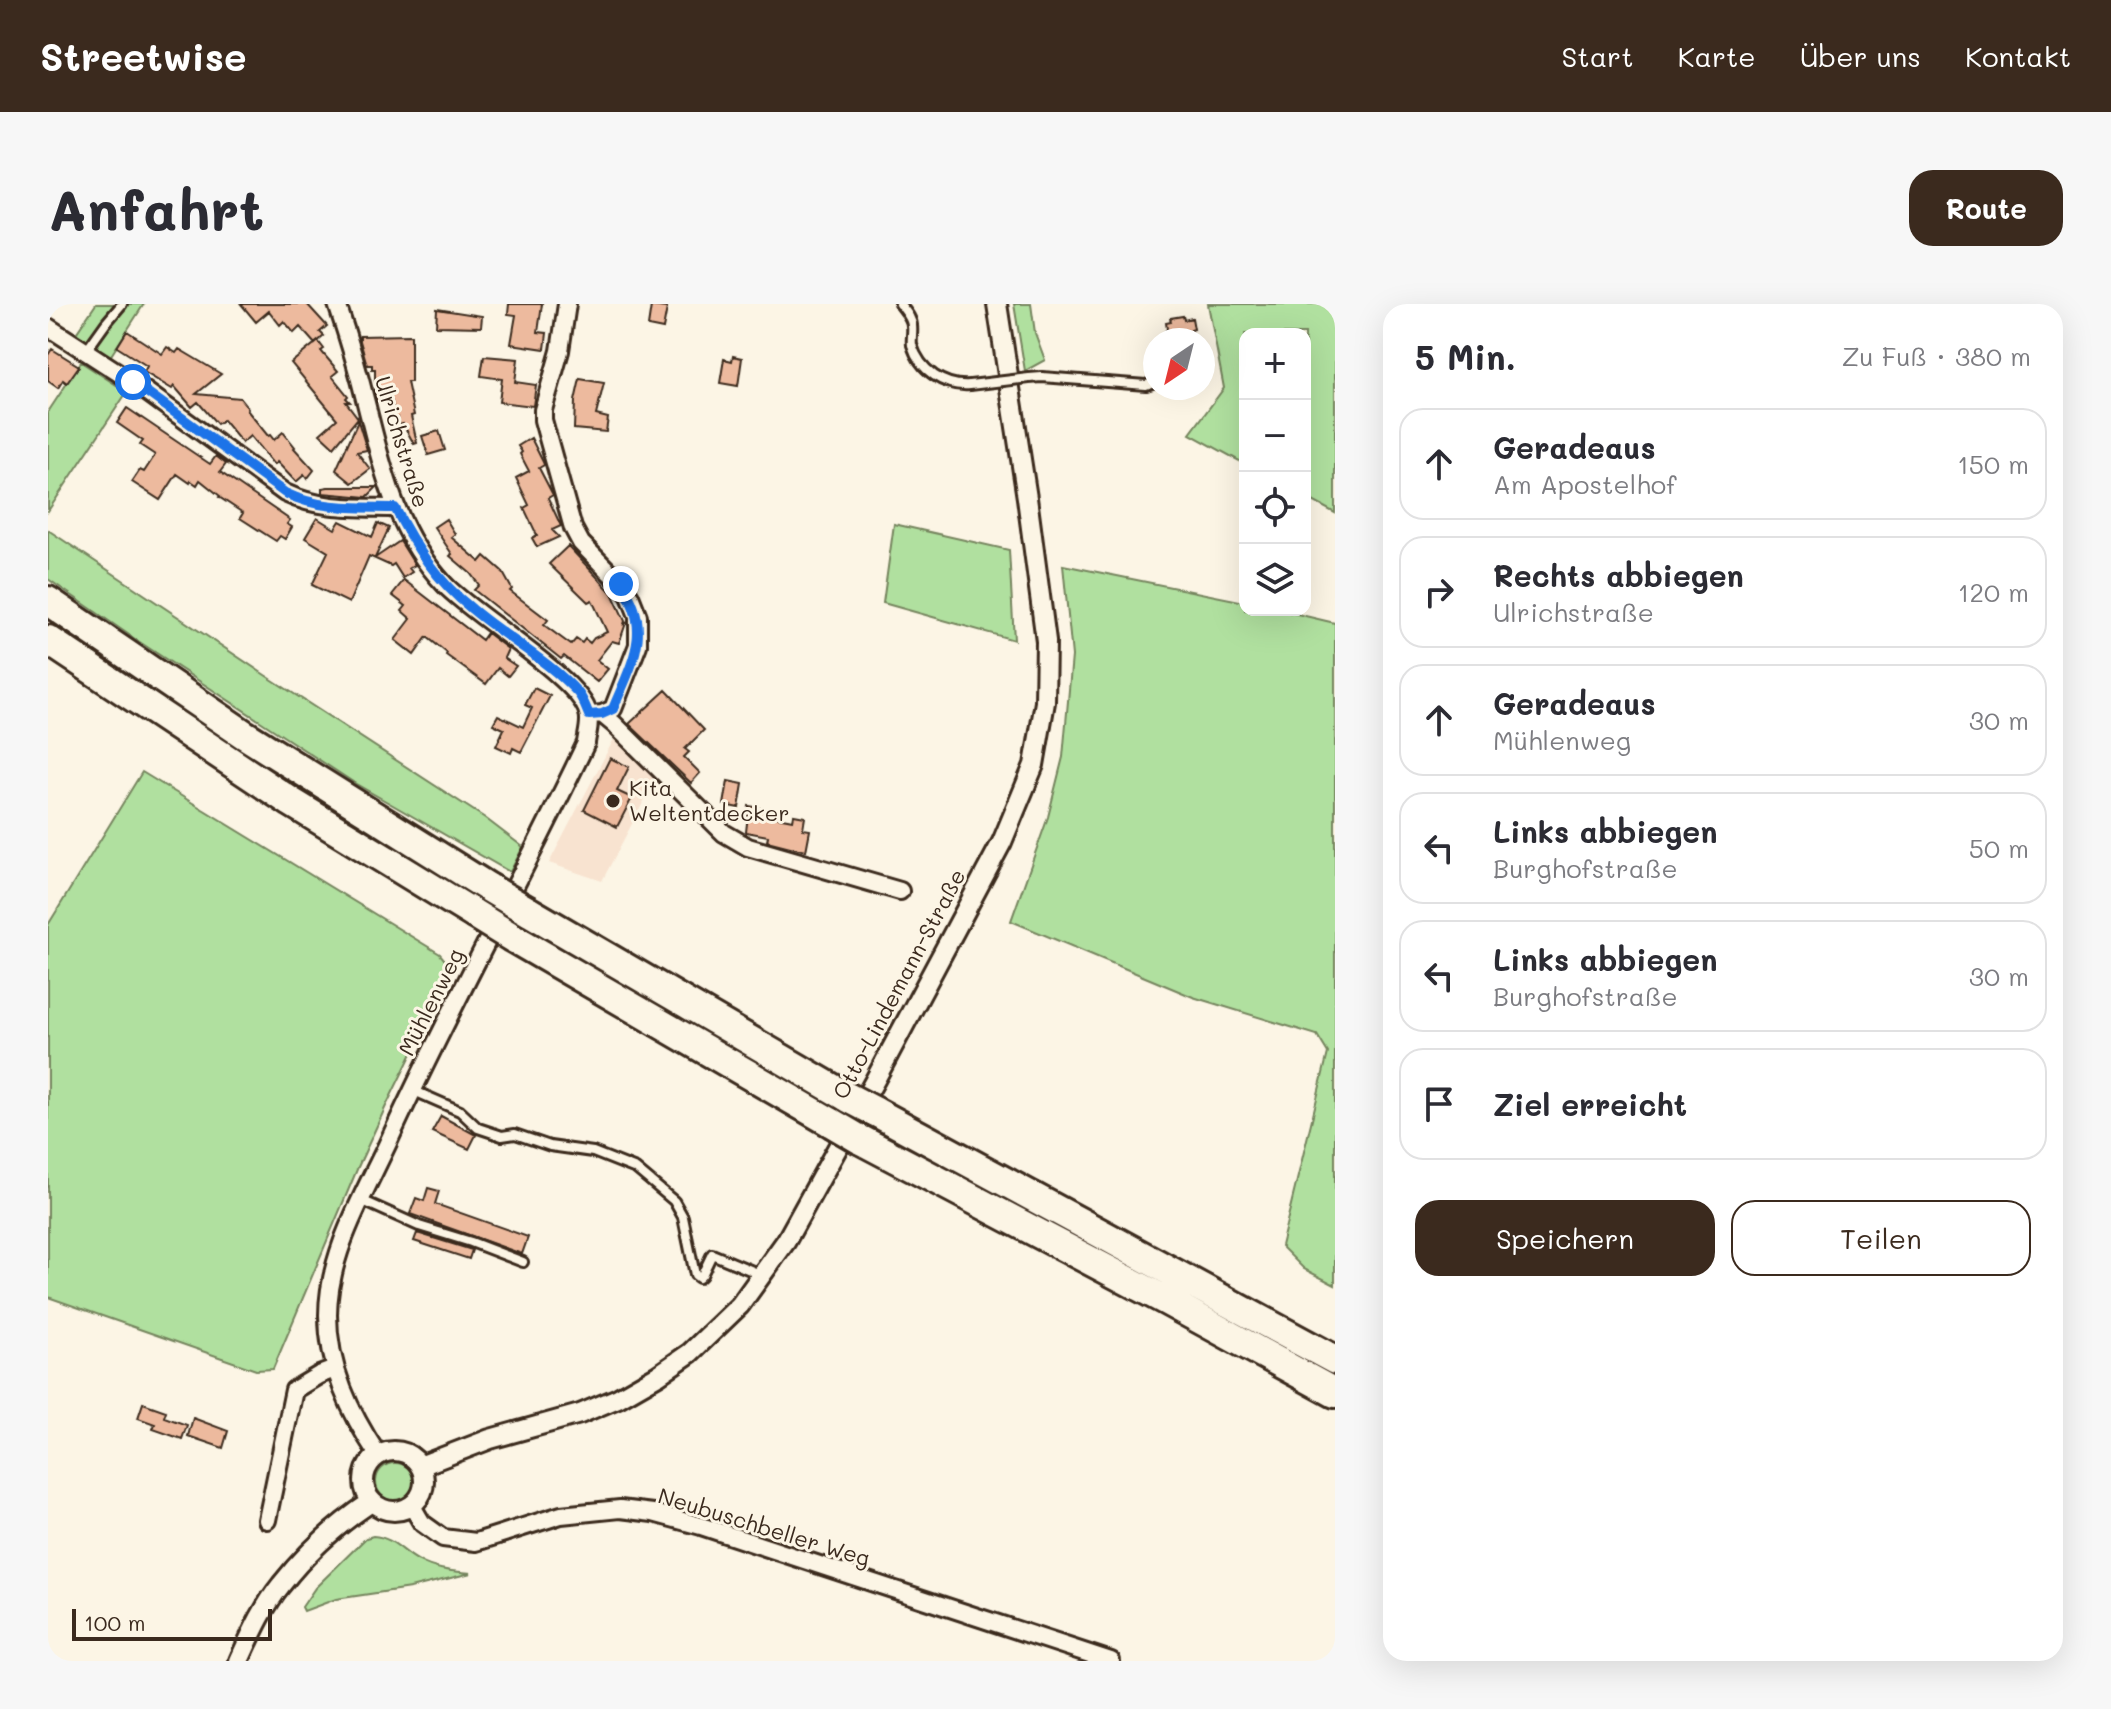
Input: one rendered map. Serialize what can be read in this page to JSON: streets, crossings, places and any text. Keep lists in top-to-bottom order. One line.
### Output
{"streets":{"street":["Ulrichstraße","Otto-Lindemann-Straße","Mühlenweg","Neubuschbeller Weg"]},"crossings":[["Ulrichstraße","Mühlenweg"],["Otto-Lindemann-Straße","Mühlenweg"],["Otto-Lindemann-Straße","Neubuschbeller Weg"],["Mühlenweg","Neubuschbeller Weg"]],"places":["Kita Weltentdecker"],"scale_bar":"100 m","north":"bottom left","page":{"header":"Streetwise","nav":["Start","Karte","Über uns","Kontakt"],"buttons":["Route",["Speichern","Teilen"]],"title":"Anfahrt","heading":["5 Min.","Zu Fuß · 380 m"],"map_buttons":["+","−"],"list":[["Geradeaus","Am Apostelhof","150 m"],["Rechts abbiegen","Ulrichstraße","120 m"],["Geradeaus","Mühlenweg","30 m"],["Links abbiegen","Burghofstraße","50 m"],["Links abbiegen","Burghofstraße","30 m"],"Ziel erreicht"],"scale":"100 m"}}
